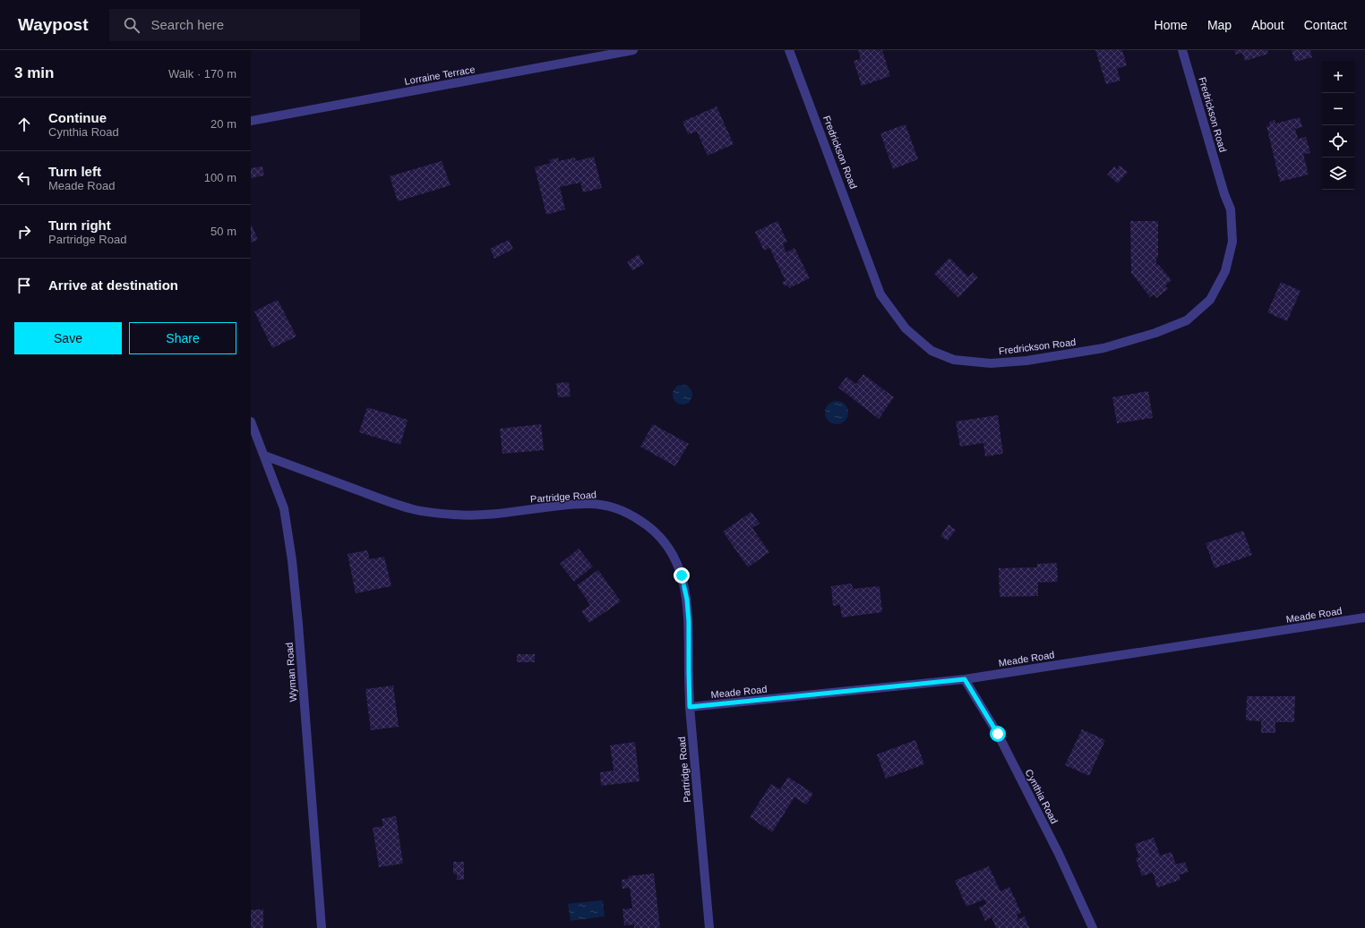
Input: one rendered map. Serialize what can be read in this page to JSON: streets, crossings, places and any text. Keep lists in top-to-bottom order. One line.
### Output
{"streets":{"street":["Lorraine Terrace","Fredrickson Road","Partridge Road","Meade Road","Wyman Road","Cynthia Road"]},"crossings":[["Partridge Road","Meade Road"],["Partridge Road","Wyman Road"],["Meade Road","Cynthia Road"]],"page":{"header":"Waypost","search":"Search here","nav":["Home","Map","About","Contact"],"heading":["3 min","Walk · 170 m"],"map_buttons":["+","−"],"list":[["Continue","Cynthia Road","20 m"],["Turn left","Meade Road","100 m"],["Turn right","Partridge Road","50 m"],"Arrive at destination"],"buttons":["Save","Share"]}}
